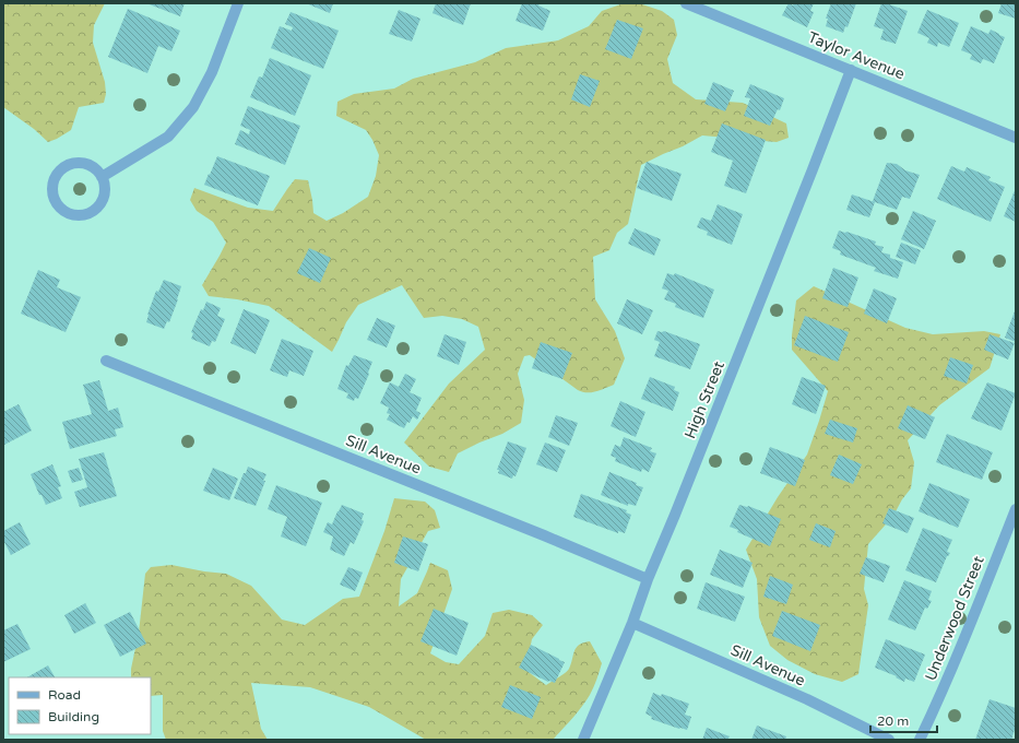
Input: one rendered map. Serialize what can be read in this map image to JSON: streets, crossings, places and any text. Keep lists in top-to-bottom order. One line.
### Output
{"streets":{"street":["Taylor Avenue","High Street","Sill Avenue","Underwood Street"]},"crossings":[["Taylor Avenue","High Street"],["High Street","Sill Avenue"]],"legend":["Road","Building"],"scale_bar":"20 m"}
